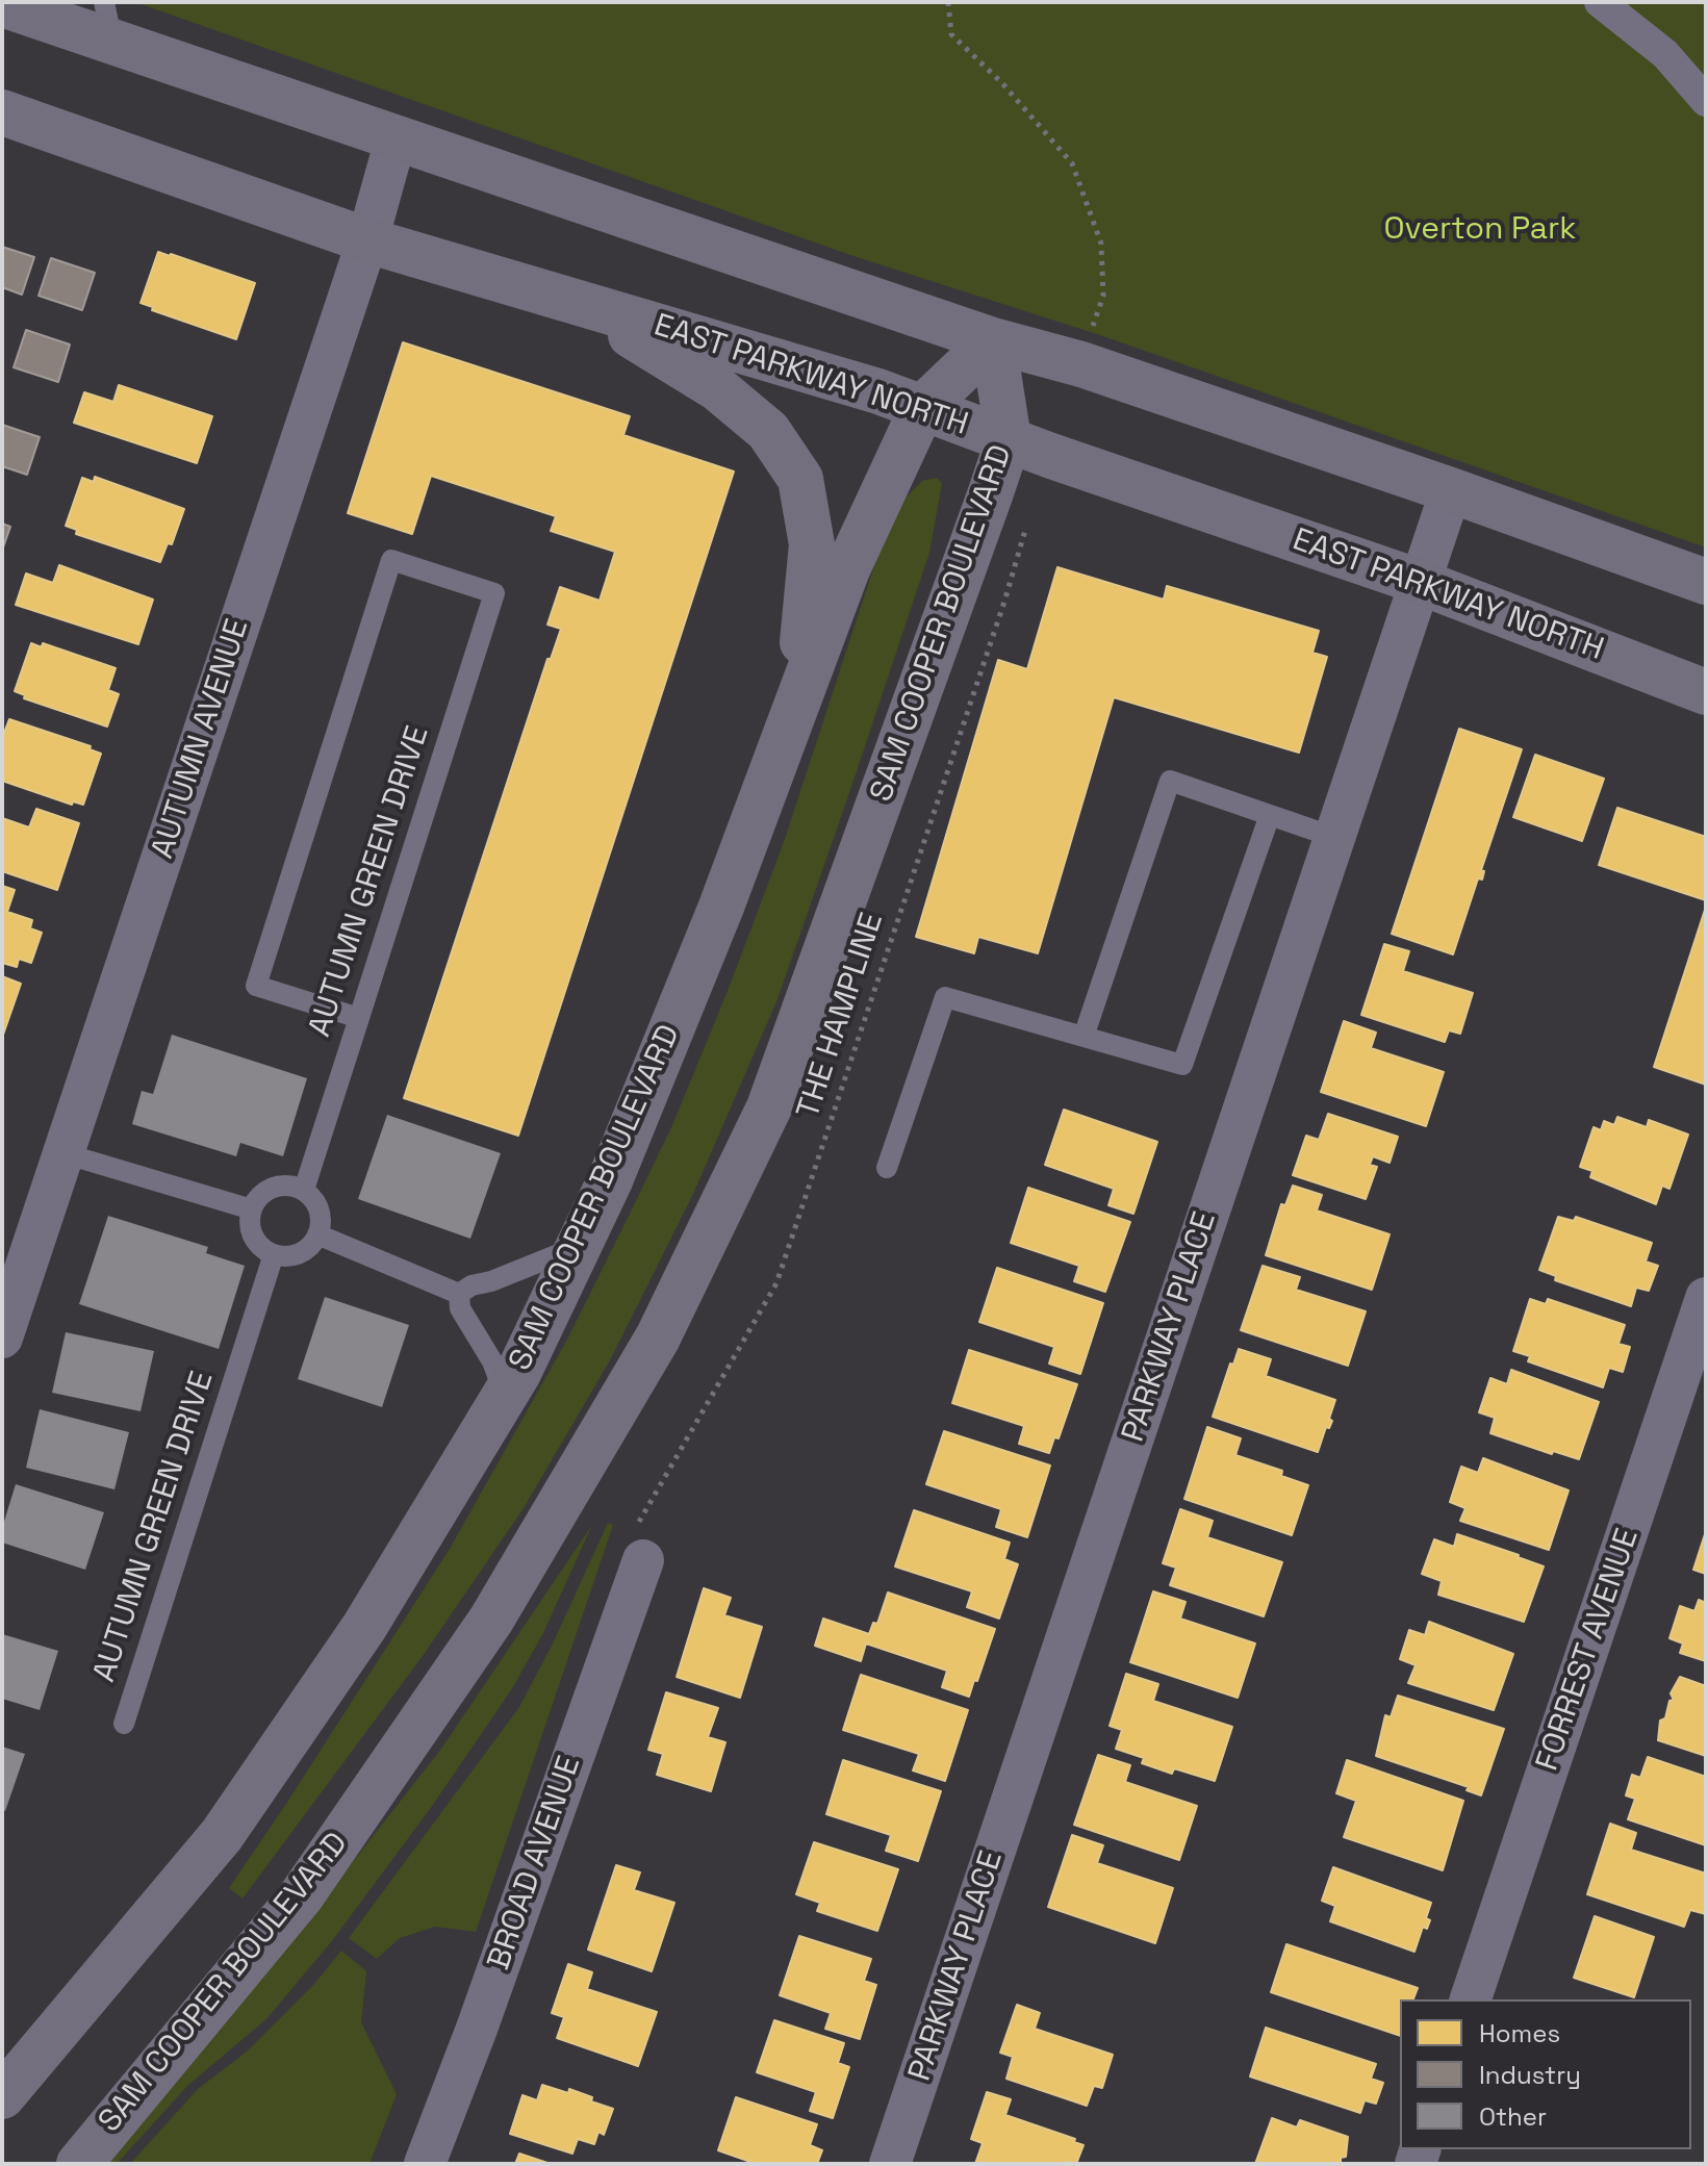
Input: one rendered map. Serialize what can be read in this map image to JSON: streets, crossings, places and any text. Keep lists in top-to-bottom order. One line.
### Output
{"streets":{"main road":["EAST PARKWAY NORTH","SAM COOPER BOULEVARD"],"street":["AUTUMN AVENUE","PARKWAY PLACE","FORREST AVENUE","BROAD AVENUE"],"lane":["AUTUMN GREEN DRIVE"],"path":["THE HAMPLINE"]},"crossings":[["EAST PARKWAY NORTH","SAM COOPER BOULEVARD"],["EAST PARKWAY NORTH","AUTUMN AVENUE"],["EAST PARKWAY NORTH","PARKWAY PLACE"],["THE HAMPLINE","BROAD AVENUE"]],"parks":["Overton Park"],"legend":["Homes","Industry","Other"]}
